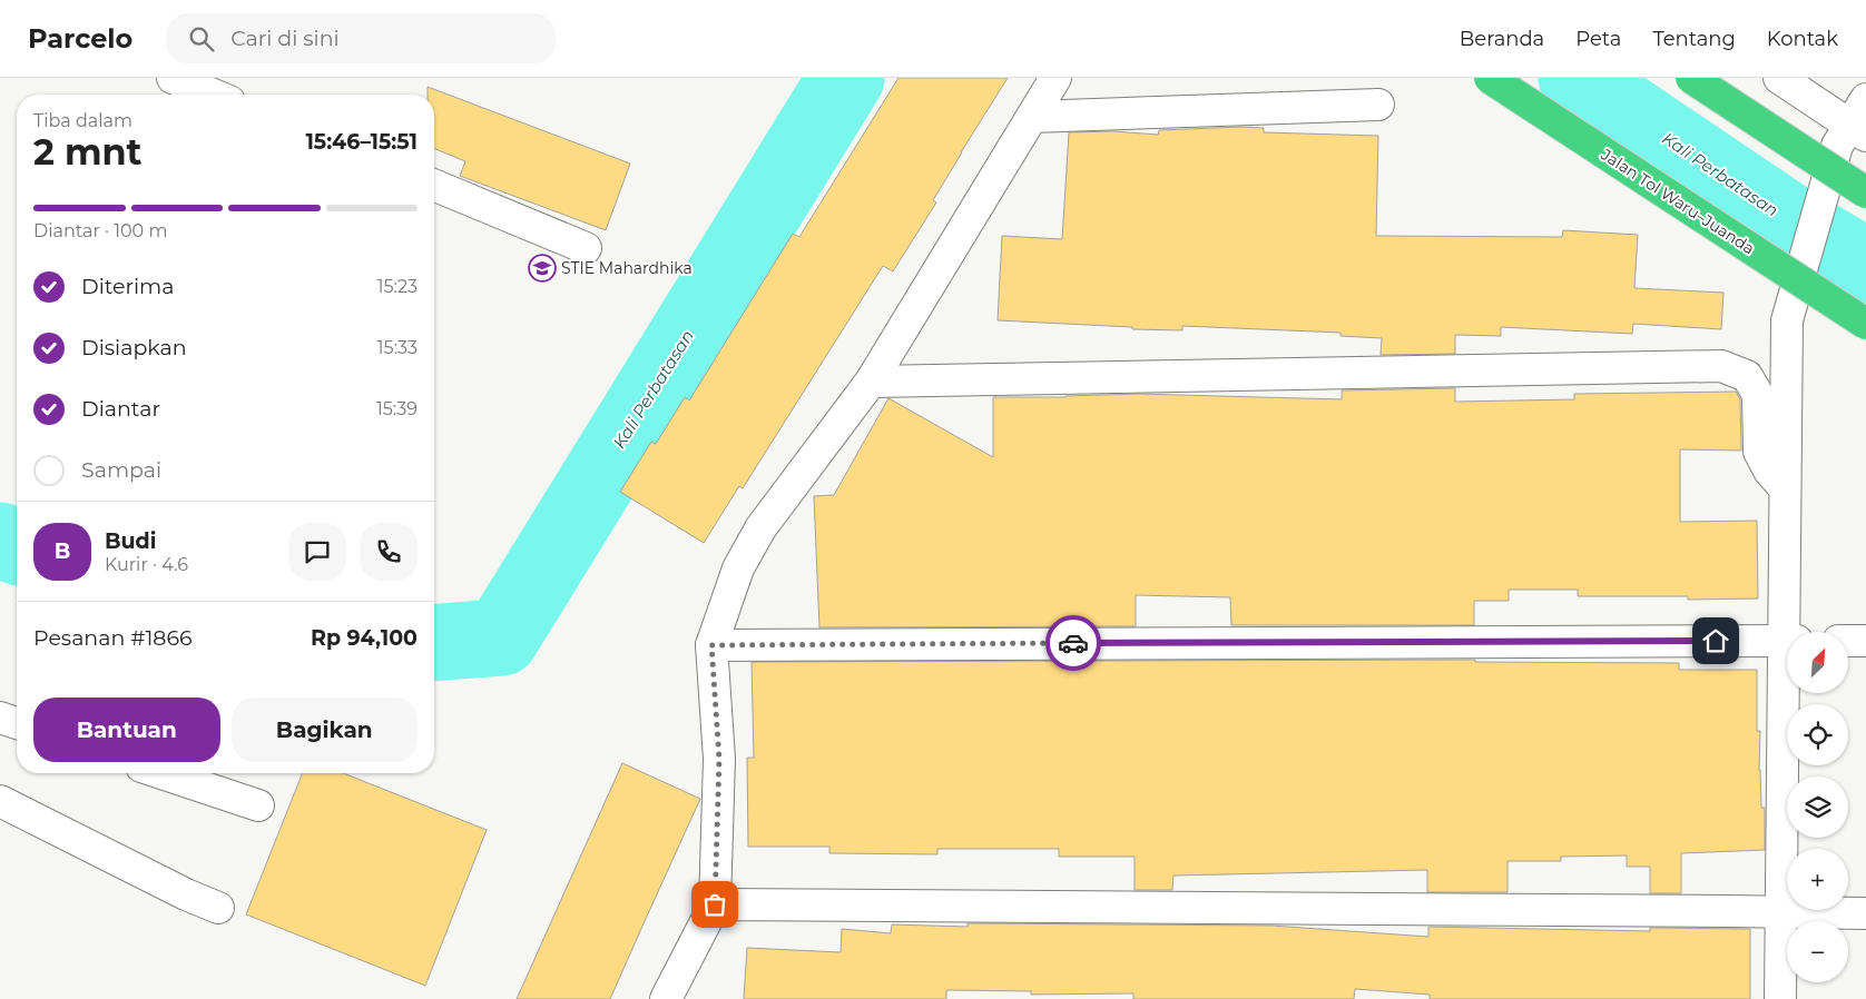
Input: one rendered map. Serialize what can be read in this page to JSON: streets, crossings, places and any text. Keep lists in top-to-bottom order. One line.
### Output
{"streets":{"highway":["Jalan Tol Waru–Juanda"]},"water":["Kali Perbatasan"],"places":{"school or university":["STIE Mahardhika"]},"north":"top right","page":{"header":"Parcelo","search":"Cari di sini","nav":["Beranda","Peta","Tentang","Kontak"],"heading":["2 mnt","Tiba dalam","15:46–15:51"],"panel":["Budi","Kurir · 4.6","Pesanan #1866","Rp 94,100"],"bar":"Diantar · 100 m","list":[["Diterima","15:23"],["Disiapkan","15:33"],["Diantar","15:39"],"Sampai"],"round":"B","map_buttons":["+","−"],"buttons":["Bantuan","Bagikan"]}}
